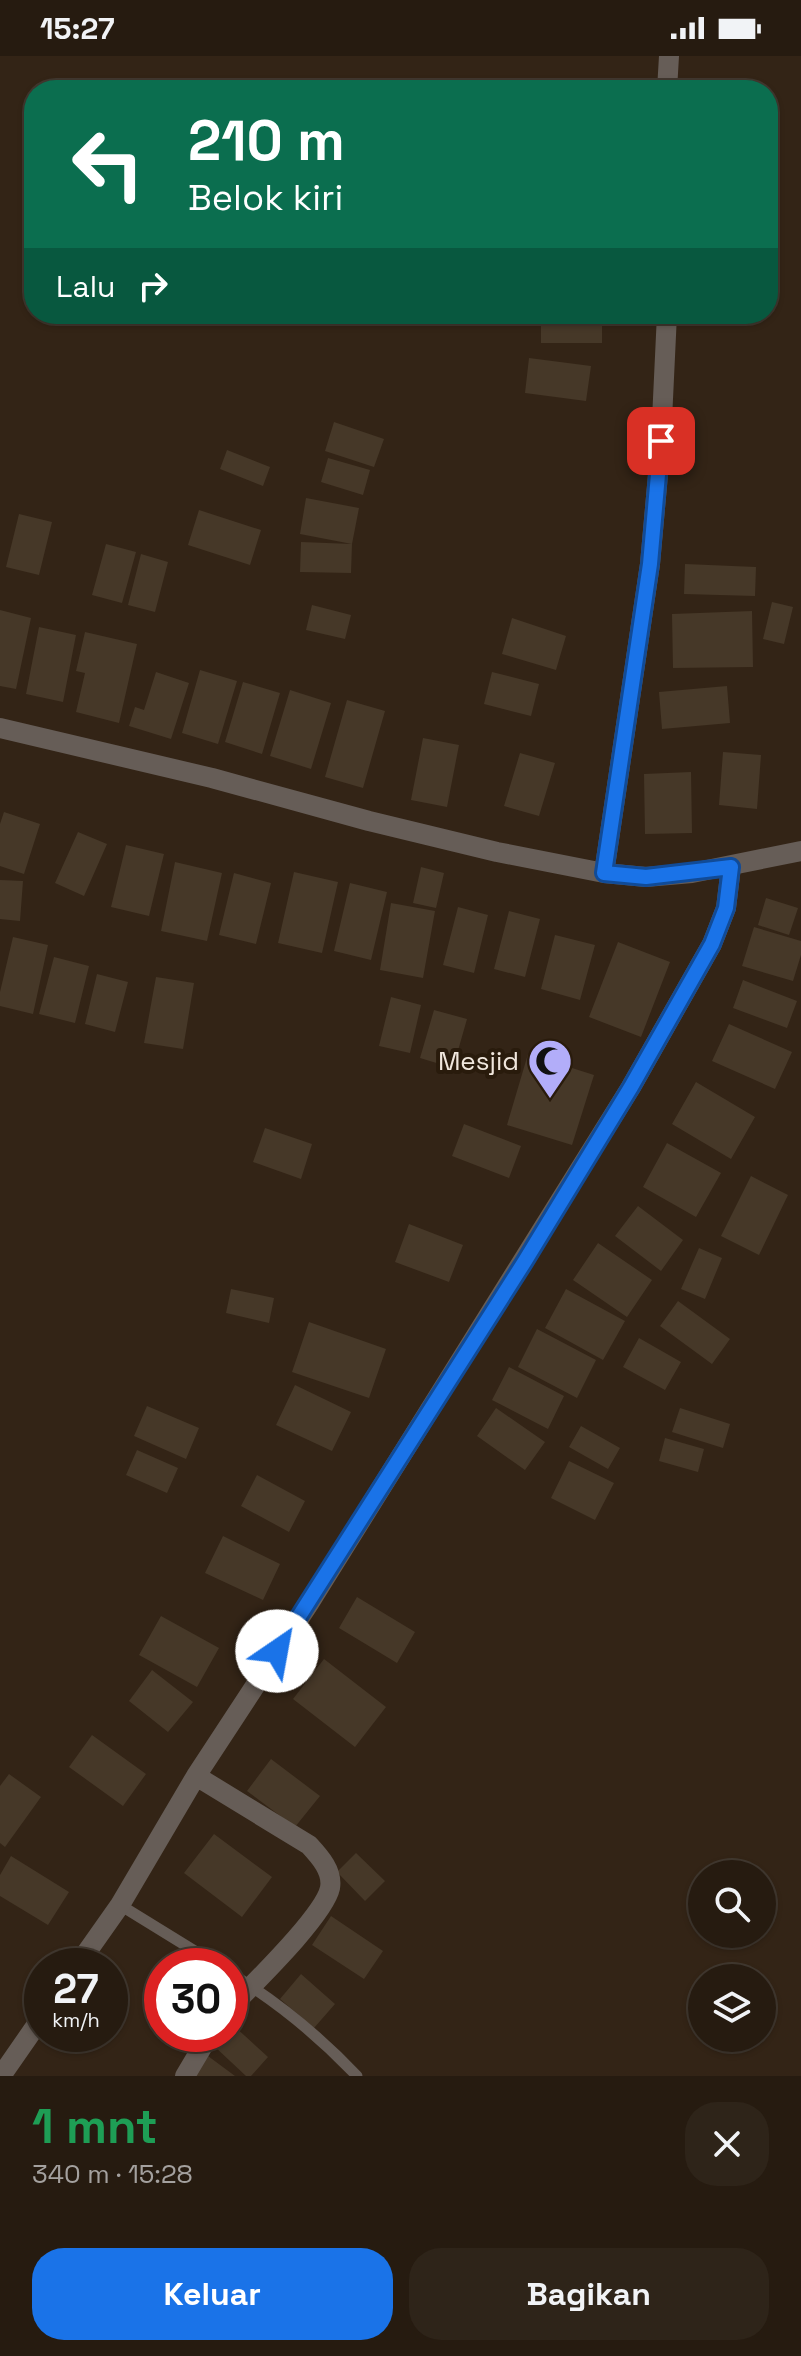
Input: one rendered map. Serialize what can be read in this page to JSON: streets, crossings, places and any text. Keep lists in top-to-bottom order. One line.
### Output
{"places":{"mosque":["Mesjid"]},"page":{"status":"15:27","turn":["210 m","Belok kiri"],"then":"Lalu","speed":"27 km/h","limit":"30","heading":["1 mnt","340 m · 15:28"],"buttons":["Keluar","Bagikan"]}}
